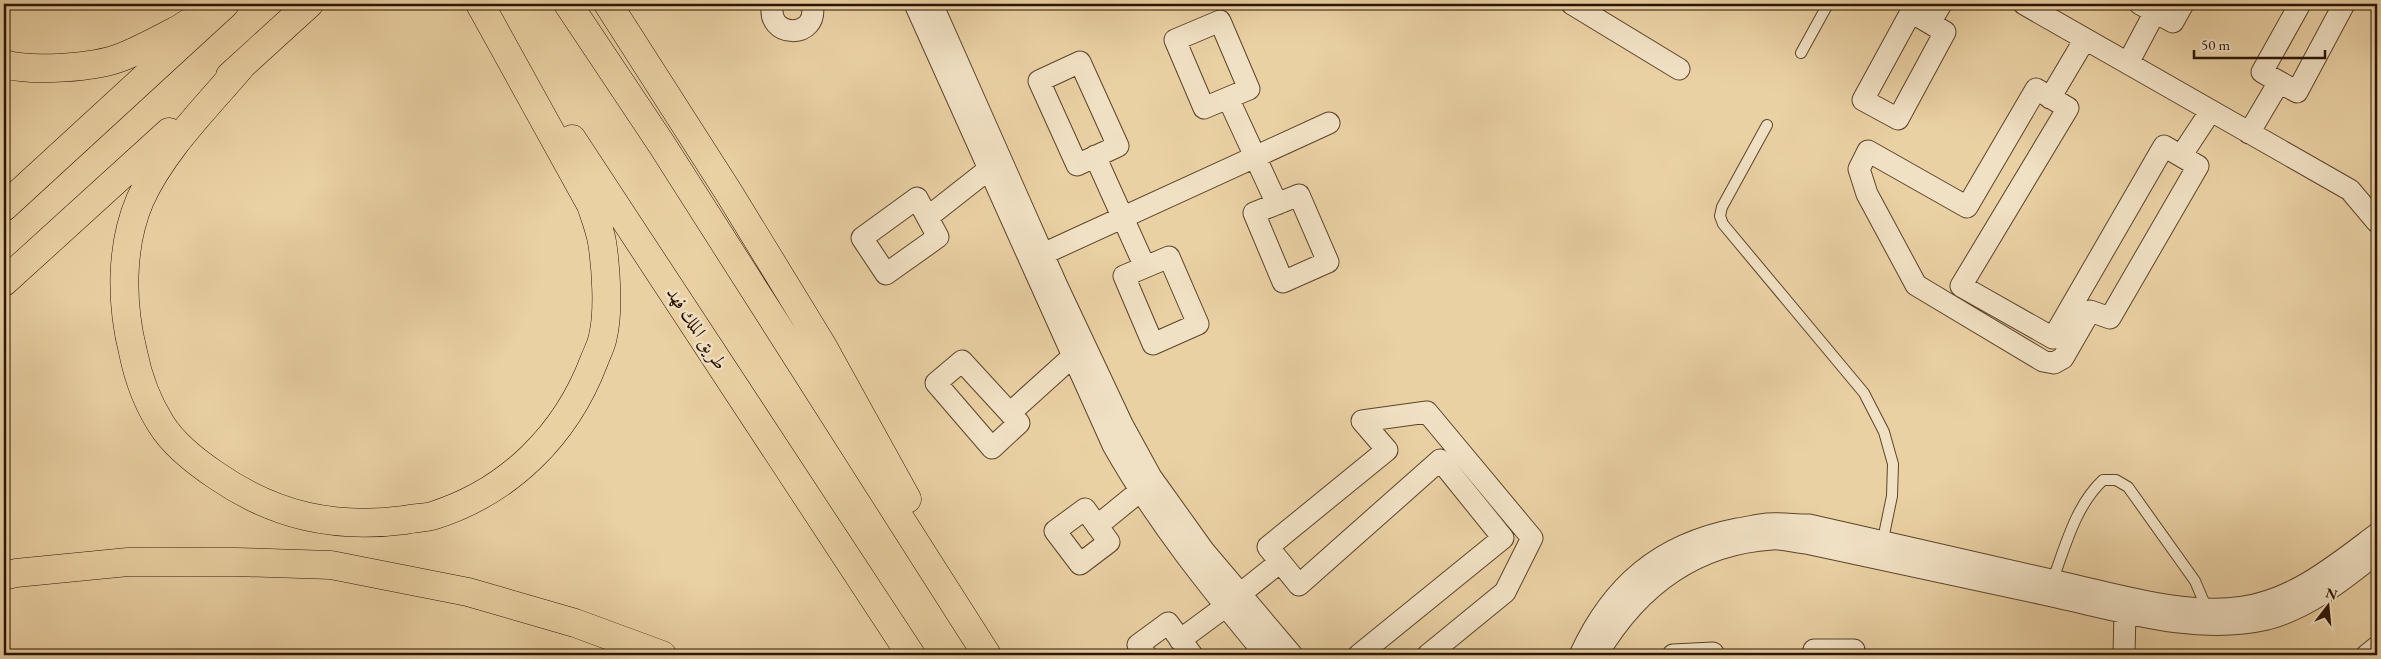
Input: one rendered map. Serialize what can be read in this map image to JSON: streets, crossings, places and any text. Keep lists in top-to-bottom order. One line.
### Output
{"streets":{"highway":["طريق الملك فهد"]},"scale_bar":"50 m","north":"top"}
